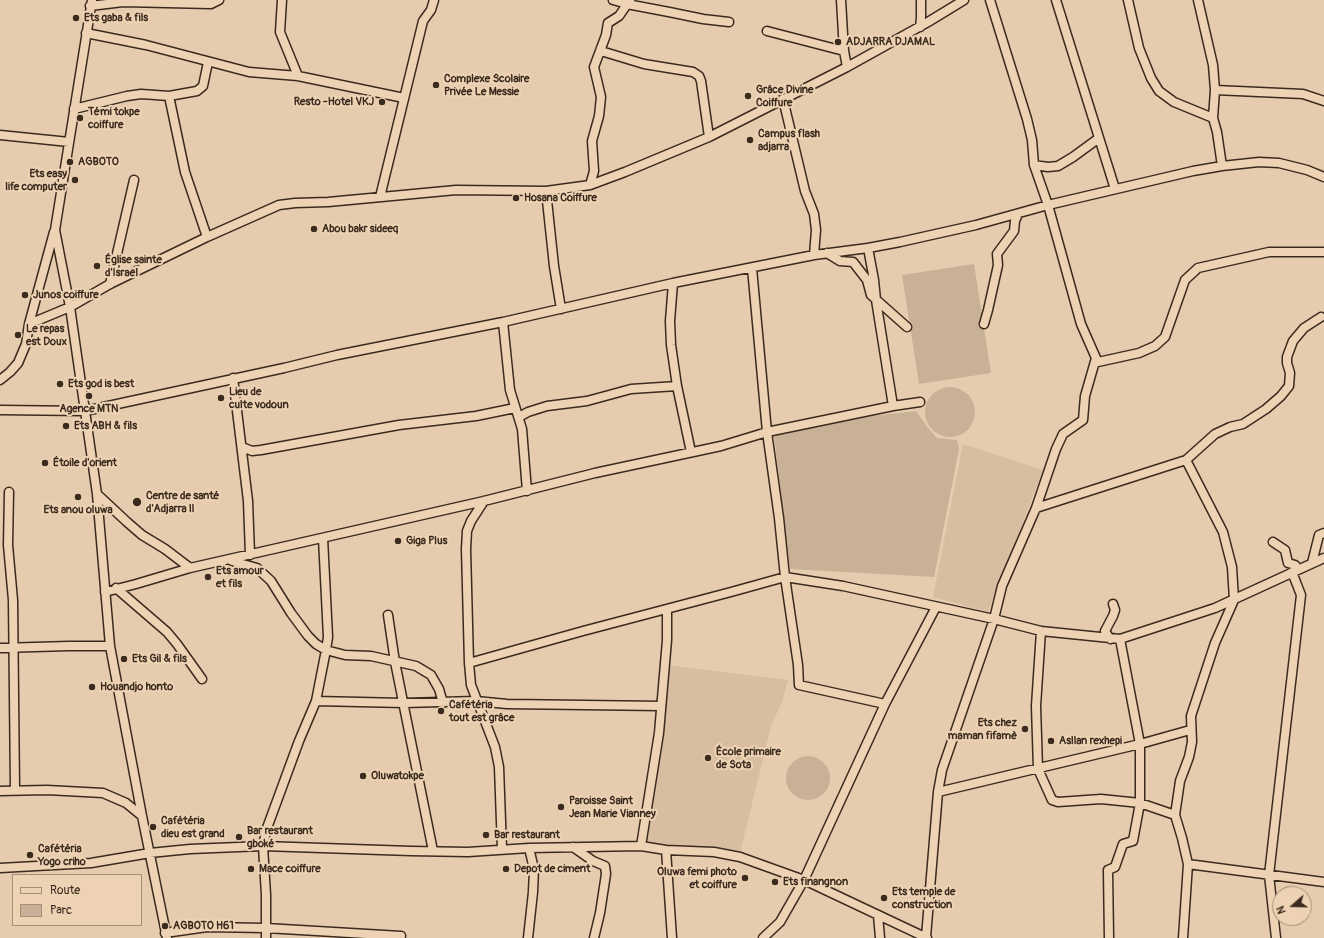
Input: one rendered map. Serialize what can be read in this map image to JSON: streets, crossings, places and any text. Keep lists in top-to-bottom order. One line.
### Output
{"places":["Ets gaba & fils","ADJARRA DJAMAL","Complexe Scolaire Privée Le Messie","Grâce Divine Coiffure","Resto -Hotel VKJ","Témi tokpe coiffure","Campus flash adjarra","AGBOTO","Ets easy life computer","Hosana Coiffure","Abou bakr sideeq","Église sainte d'Israël","Junos coiffure","Le repas est Doux","Ets god is best","Agence MTN","Lieu de culte vodoun","Ets ABH & fils","Étoile d'orient","Ets anou oluwa","Centre de santé d'Adjarra ll","Giga Plus","Ets amour et fils","Ets Gil & fils","Houandjo honto","Cafétéria tout est grâce","Ets chez maman fifamè","Asllan rexhepi","École primaire de Sota","Oluwatokpe","Paroisse Saint Jean Marie Vianney","Cafétéria dieu est grand","Bar restaurant","Bar restaurant gboké","Cafétéria Yogo criho","Mace coiffure","Depot de ciment","Oluwa femi photo et coiffure","Ets finangnon","Ets temple de construction","AGBOTO H61"],"legend":["Route","Parc"],"north":"left"}
